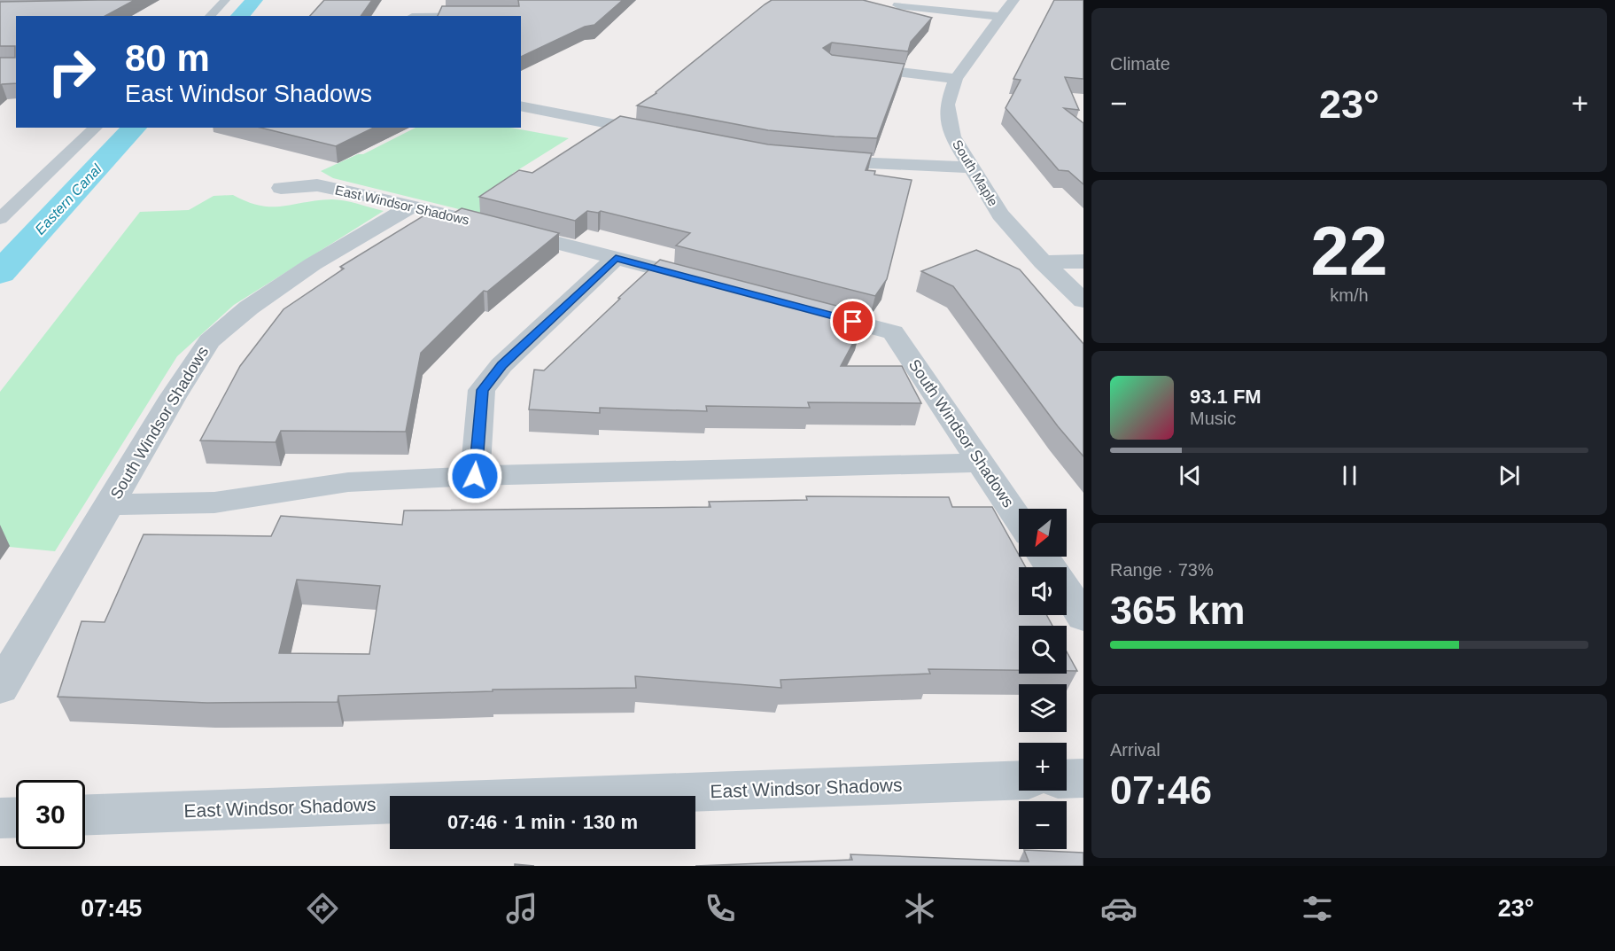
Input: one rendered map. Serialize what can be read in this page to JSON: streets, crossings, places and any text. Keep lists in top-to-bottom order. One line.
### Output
{"streets":{"street":["South Maple","East Windsor Shadows","South Windsor Shadows"]},"crossings":[["East Windsor Shadows","South Windsor Shadows"]],"water":["Eastern Canal"],"north":"bottom left","page":{"tile":["Climate",["22","km/h"],["Range · 73%","365 km"],["Arrival","07:46"]],"turn":["80 m","East Windsor Shadows"],"heat":["−","23°","+"],"song":["93.1 FM","Music"],"map_buttons":["+","−"],"limit":"30","trip":"07:46 · 1 min · 130 m","tabs":["07:45","23°"]}}
